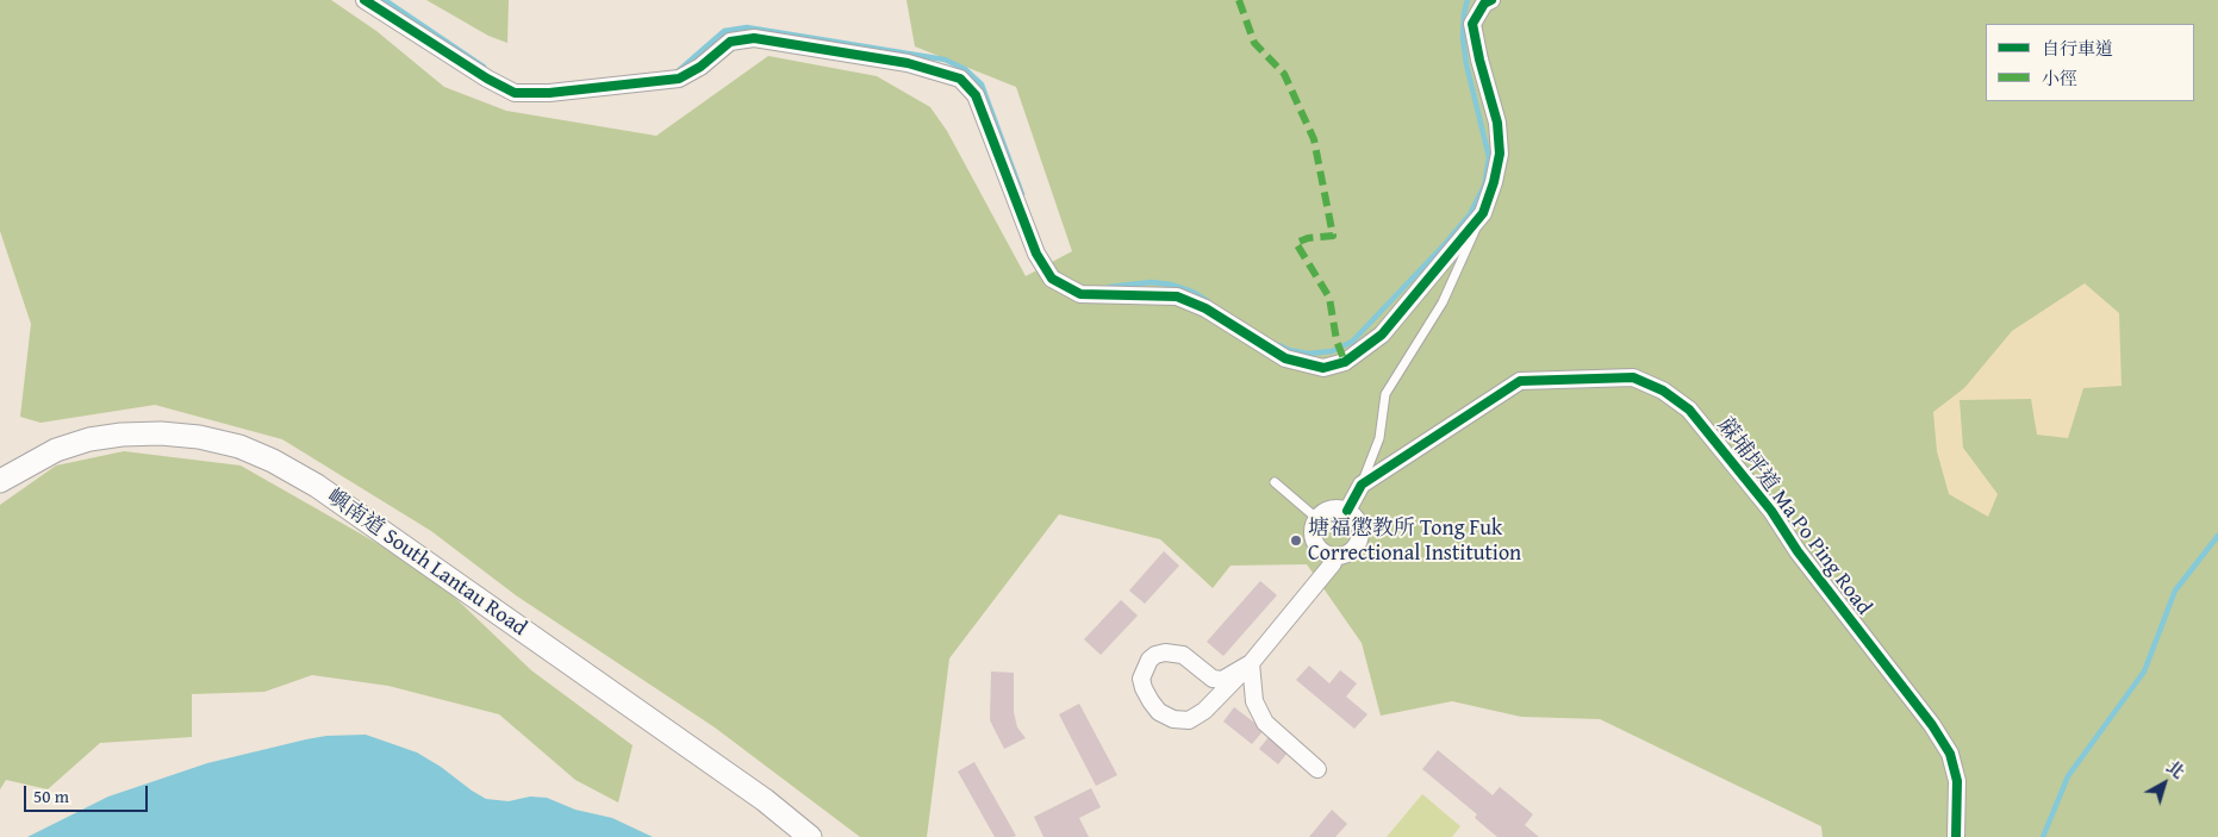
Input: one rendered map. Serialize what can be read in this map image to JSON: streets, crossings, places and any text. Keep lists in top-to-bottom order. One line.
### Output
{"streets":{"main road":["嶼南道 South Lantau Road"],"street":["蔴埔坪道 Ma Po Ping Road"]},"places":["塘福懲教所 Tong Fuk Correctional Institution"],"legend":["自行車道","小徑"],"scale_bar":"50 m","north":"top right"}
